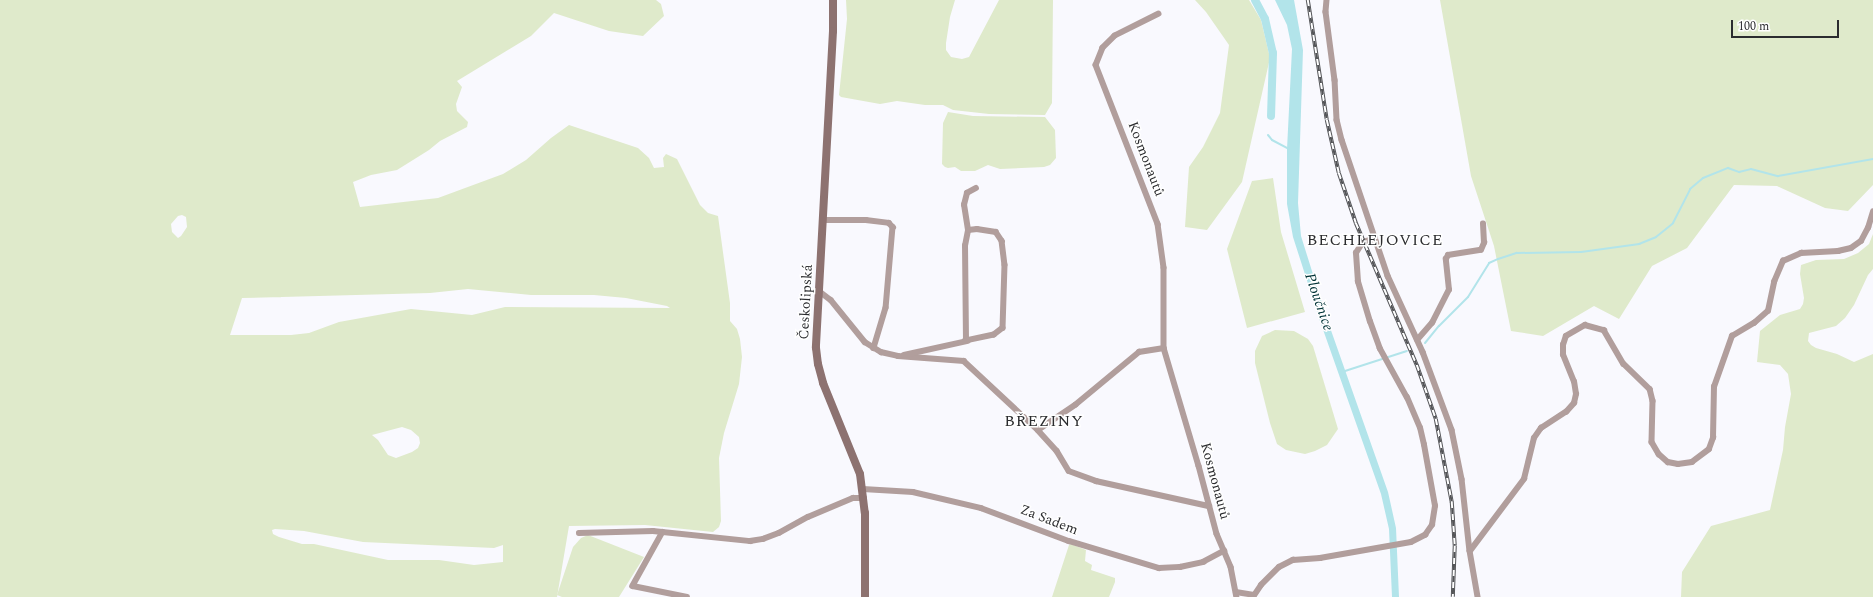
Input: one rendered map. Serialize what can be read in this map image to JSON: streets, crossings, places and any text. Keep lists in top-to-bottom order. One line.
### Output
{"streets":{"main road":["Českolipská"],"street":["Kosmonautů","Za Sadem"]},"crossings":[["Kosmonautů","Za Sadem"],["Českolipská","Za Sadem"]],"districts":["BECHLEJOVICE","BŘEZINY"],"water":["Ploučnice"],"scale_bar":"100 m"}
